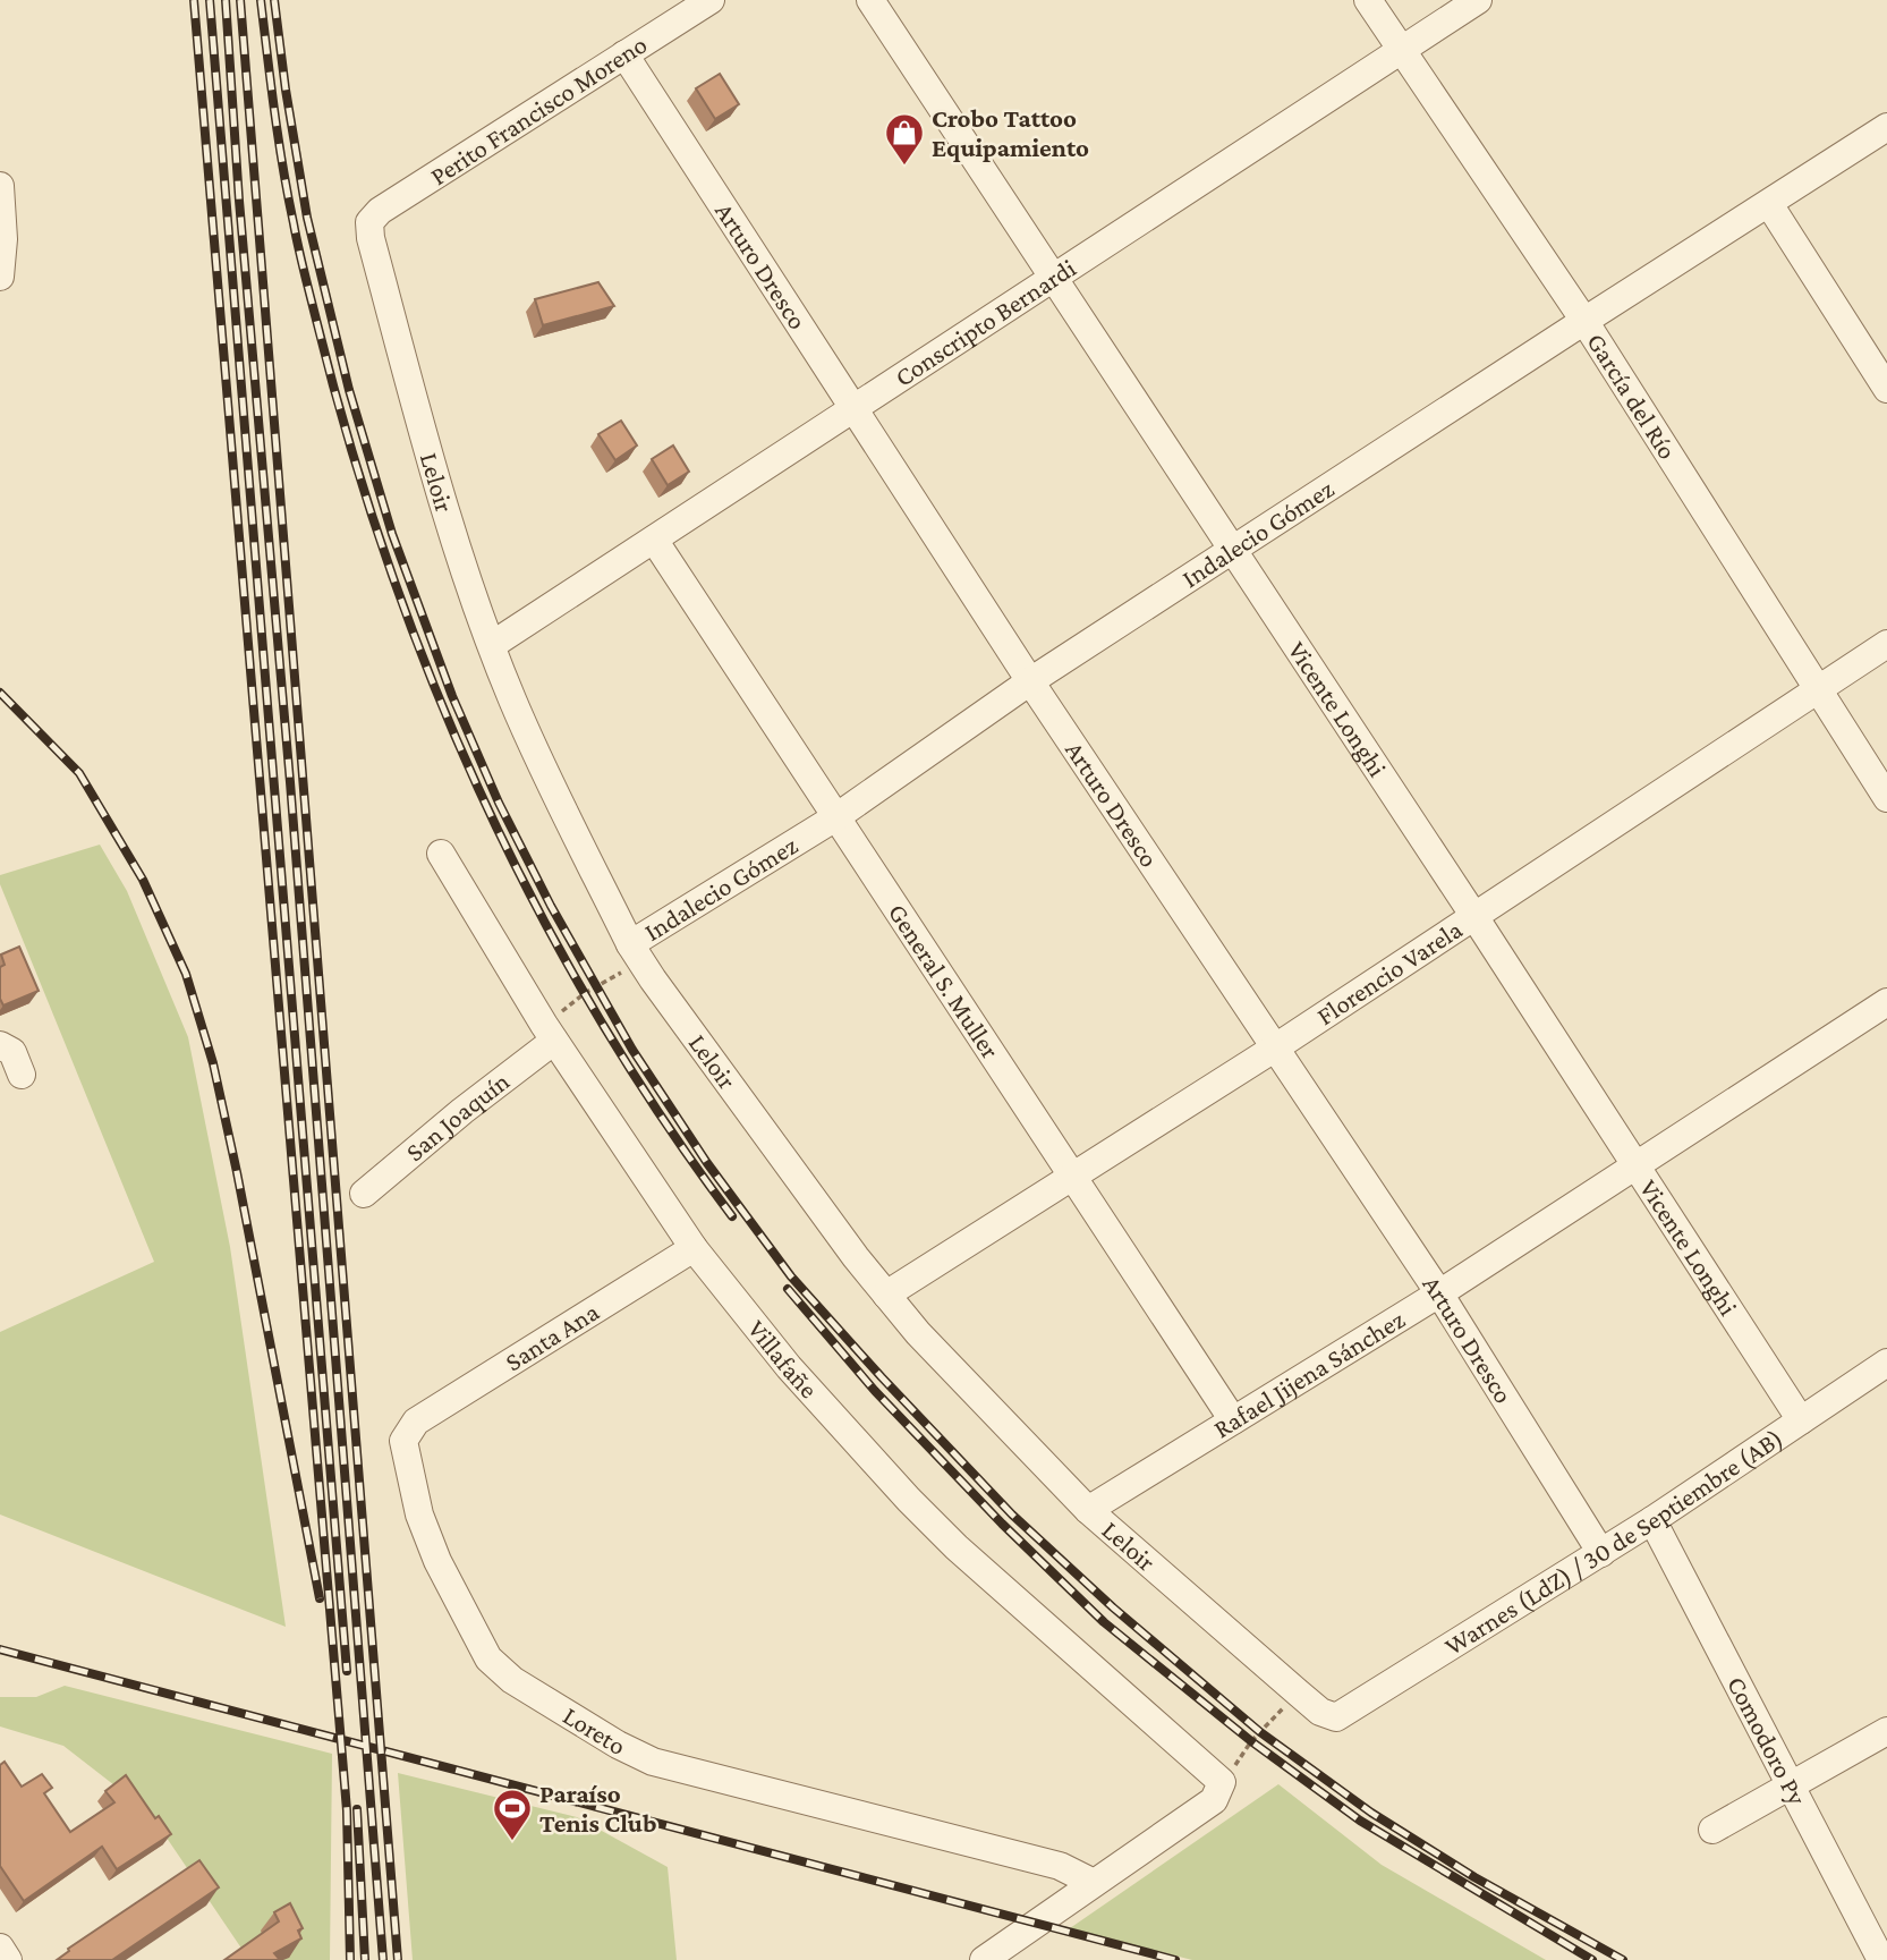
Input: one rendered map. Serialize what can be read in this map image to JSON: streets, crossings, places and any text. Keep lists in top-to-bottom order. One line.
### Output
{"streets":{"street":["Perito Francisco Moreno","Arturo Dresco","Conscripto Bernardi","García del Río","Leloir","Indalecio Gómez","Vicente Longhi","Florencio Varela","General S. Muller","San Joaquín","Santa Ana","Villafañe","Rafael Jijena Sánchez","Warnes (LdZ) / 30 de Septiembre (AB)","Loreto","Comodoro Py"]},"crossings":[["Perito Francisco Moreno","Arturo Dresco"],["Perito Francisco Moreno","Leloir"],["Arturo Dresco","Conscripto Bernardi"],["Arturo Dresco","Indalecio Gómez"],["Arturo Dresco","Florencio Varela"],["Arturo Dresco","Rafael Jijena Sánchez"],["Arturo Dresco","Warnes (LdZ) / 30 de Septiembre (AB)"],["Conscripto Bernardi","García del Río"],["Conscripto Bernardi","Leloir"],["Conscripto Bernardi","Vicente Longhi"],["Conscripto Bernardi","General S. Muller"],["García del Río","Indalecio Gómez"],["García del Río","Florencio Varela"],["Leloir","Indalecio Gómez"],["Leloir","Florencio Varela"],["Leloir","Rafael Jijena Sánchez"],["Leloir","Warnes (LdZ) / 30 de Septiembre (AB)"],["Indalecio Gómez","Vicente Longhi"],["Indalecio Gómez","General S. Muller"],["Vicente Longhi","Florencio Varela"],["Vicente Longhi","Rafael Jijena Sánchez"],["Vicente Longhi","Warnes (LdZ) / 30 de Septiembre (AB)"],["Florencio Varela","General S. Muller"],["General S. Muller","Rafael Jijena Sánchez"],["San Joaquín","Villafañe"],["Santa Ana","Villafañe"],["Santa Ana","Loreto"],["Warnes (LdZ) / 30 de Septiembre (AB)","Comodoro Py"]],"places":{"shop":["Crobo Tattoo Equipamiento"],"sports":["Paraíso Tenis Club"]}}
